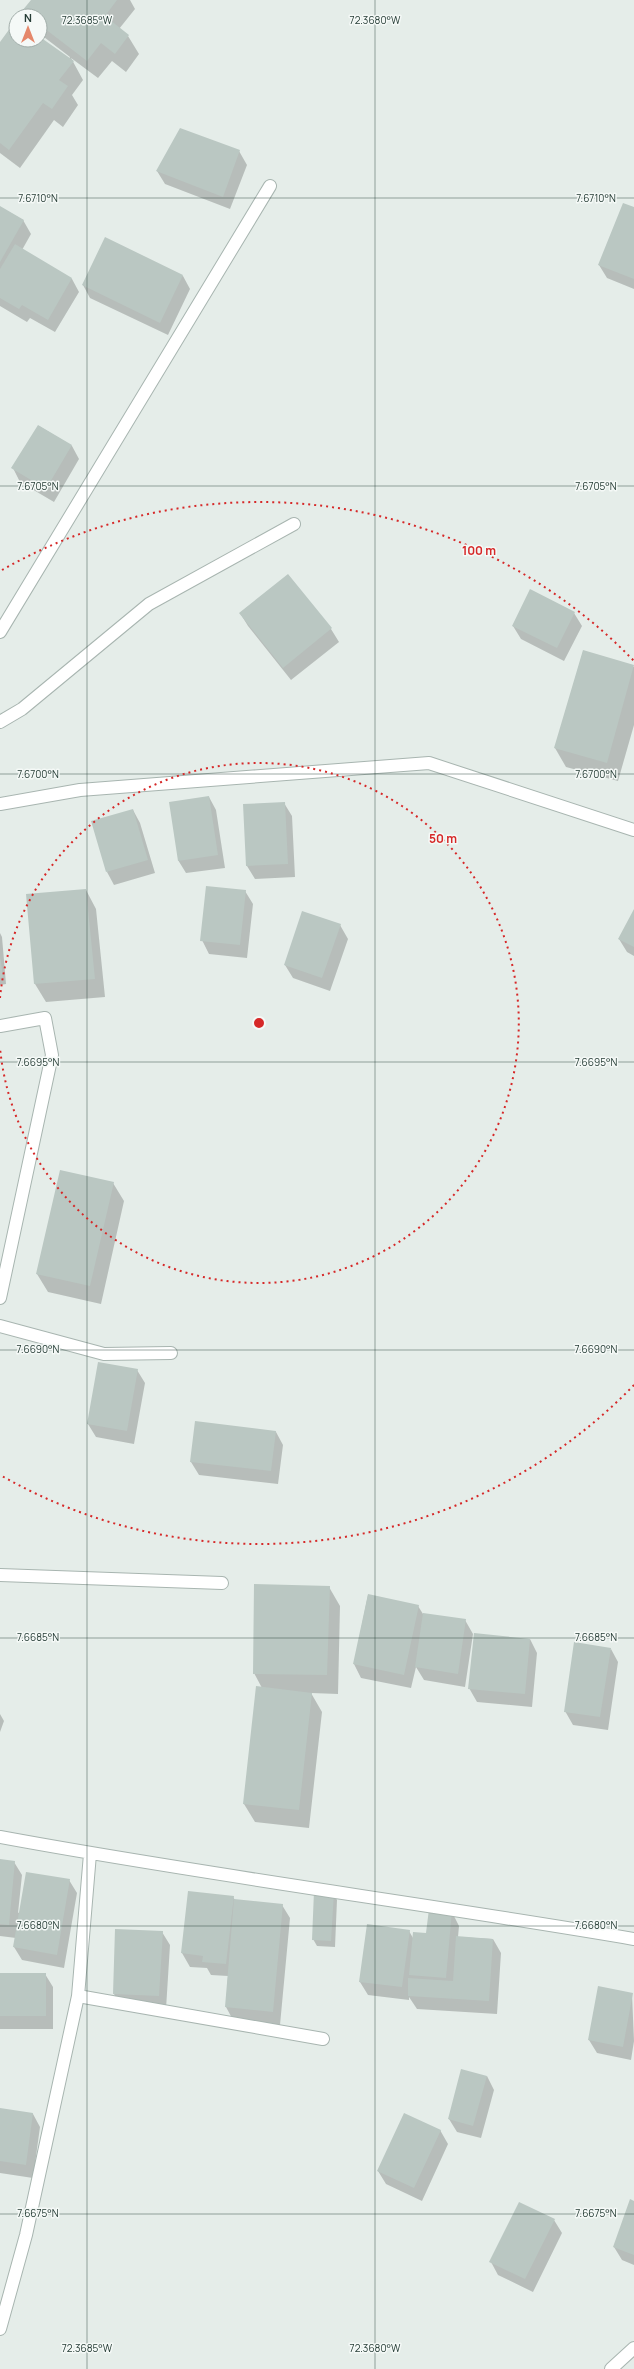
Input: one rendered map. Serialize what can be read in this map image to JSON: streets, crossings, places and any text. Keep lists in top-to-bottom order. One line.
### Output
{"north":"top","coordinates":["72.3685°W","72.3680°W","7.6710°N","7.6705°N","7.6700°N","7.6695°N","7.6690°N","7.6685°N","7.6680°N","7.6675°N"],"rings":["100 m","50 m"]}
